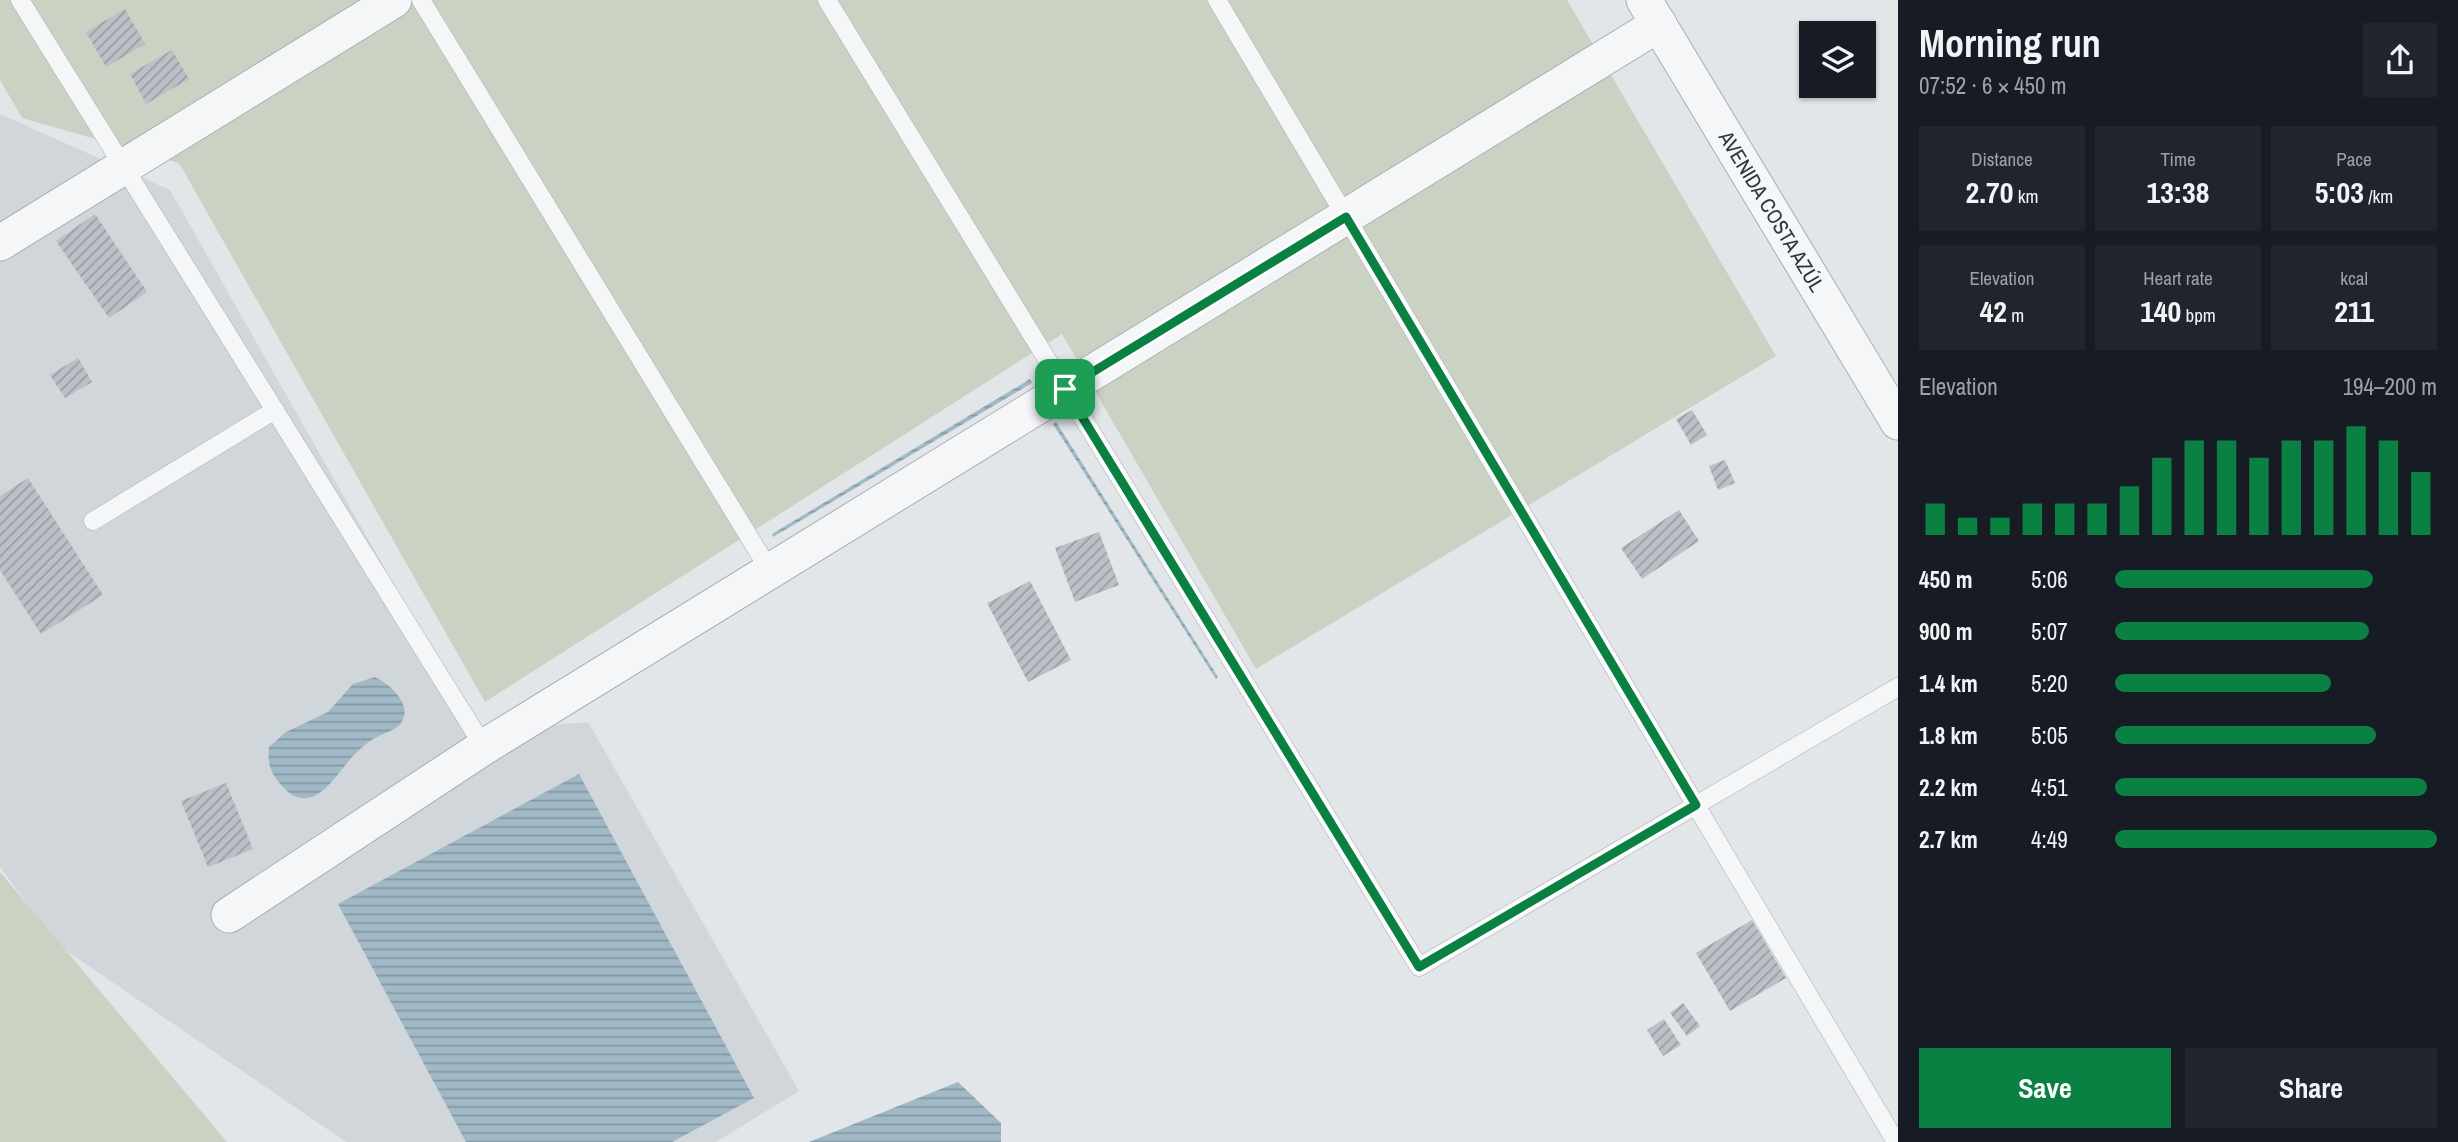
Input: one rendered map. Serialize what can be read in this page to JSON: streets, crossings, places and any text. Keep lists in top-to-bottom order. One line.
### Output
{"streets":{"street":["AVENIDA COSTA AZÚL"]},"page":{"heading":["Morning run","07:52 · 6 × 450 m"],"stats":[["Distance","2.70 km"],["Time","13:38"],["Pace","5:03 /km"],["Elevation","42 m"],["Heart rate","140 bpm"],["kcal","211"]],"chart":["Elevation","194–200 m"],"list":[{"name":"450 m","note":"5:06"},{"name":"900 m","note":"5:07"},{"name":"1.4 km","note":"5:20"},{"name":"1.8 km","note":"5:05"},{"name":"2.2 km","note":"4:51"},{"name":"2.7 km","note":"4:49"}],"buttons":["Save","Share"]}}
